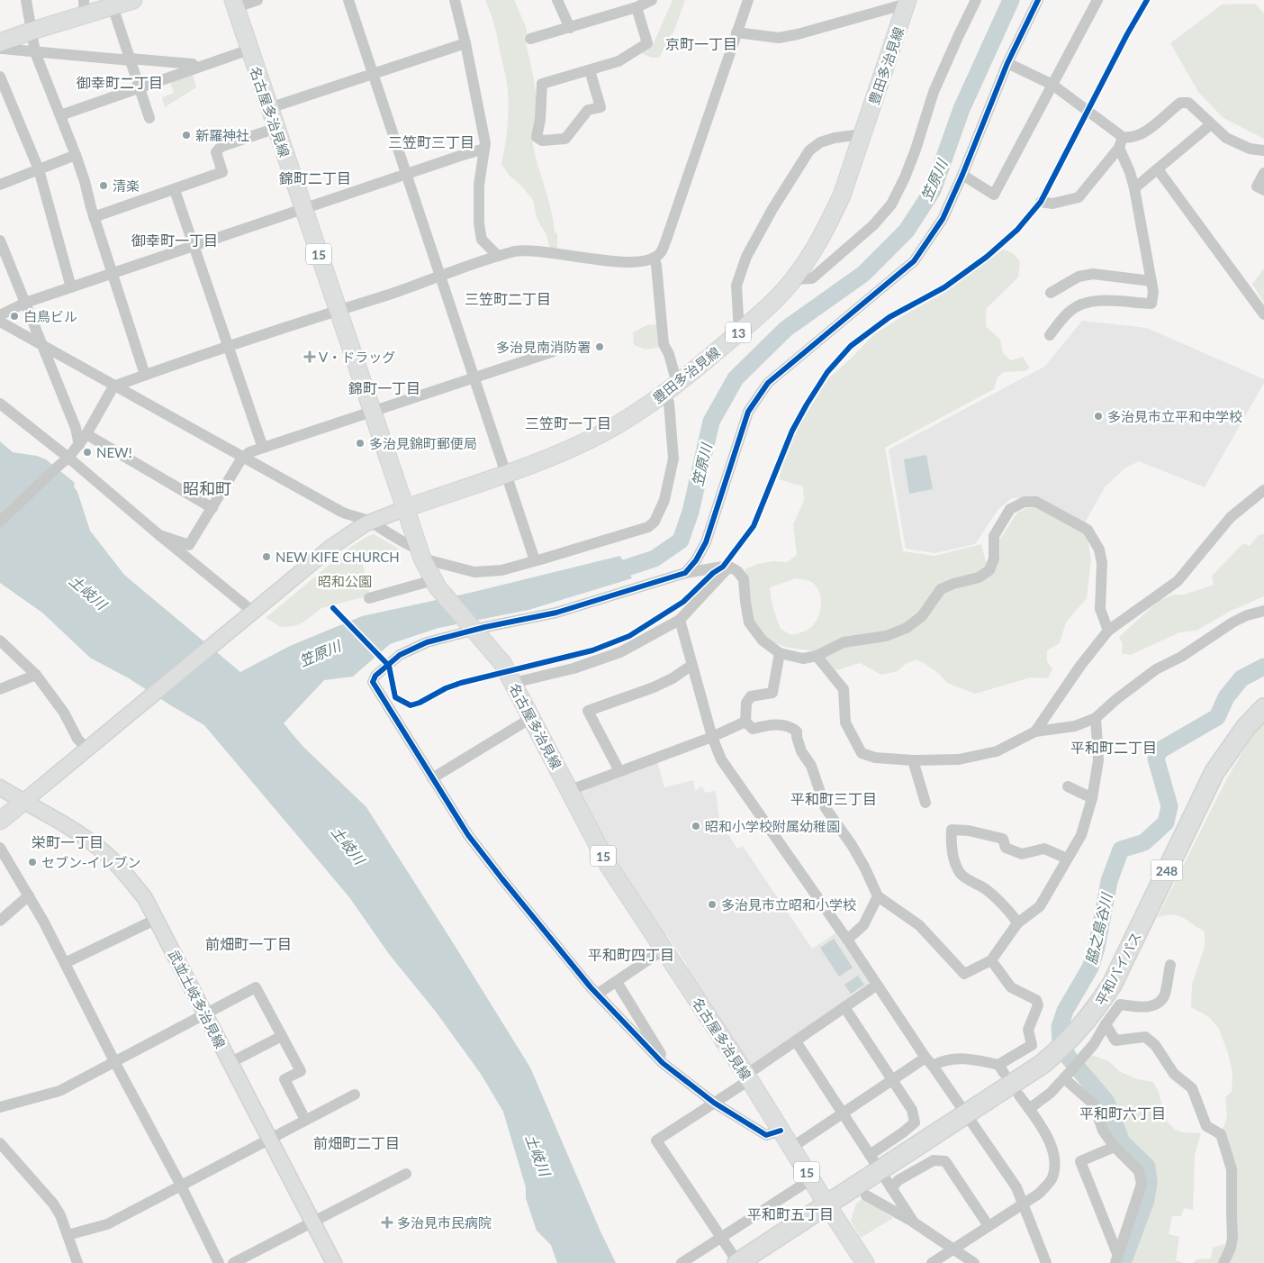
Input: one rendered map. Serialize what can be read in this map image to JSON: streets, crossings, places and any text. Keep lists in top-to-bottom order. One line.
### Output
{"streets":{"highway":["248","平和バイパス"],"main road":["豊田多治見線","名古屋多治見線","15","13","武並土岐多治見線"]},"crossings":[["豊田多治見線","名古屋多治見線"],["名古屋多治見線","248"],["名古屋多治見線","平和バイパス"],["248","平和バイパス"]],"districts":["京町一丁目","御幸町二丁目","三笠町三丁目","錦町二丁目","御幸町一丁目","三笠町二丁目","錦町一丁目","三笠町一丁目","昭和町","平和町二丁目","平和町三丁目","栄町一丁目","前畑町一丁目","平和町四丁目","平和町六丁目","前畑町二丁目","平和町五丁目"],"water":["笠原川","土岐川","脇之島谷川"],"parks":["昭和公園"],"places":{"other":["新羅神社","清楽","白鳥ビル","多治見南消防署","多治見市立平和中学校","多治見錦町郵便局","NEW!","NEW KIFE CHURCH","昭和小学校附属幼稚園","セブン-イレブン","多治見市立昭和小学校"],"health":["V・ドラッグ","多治見市民病院"]}}
